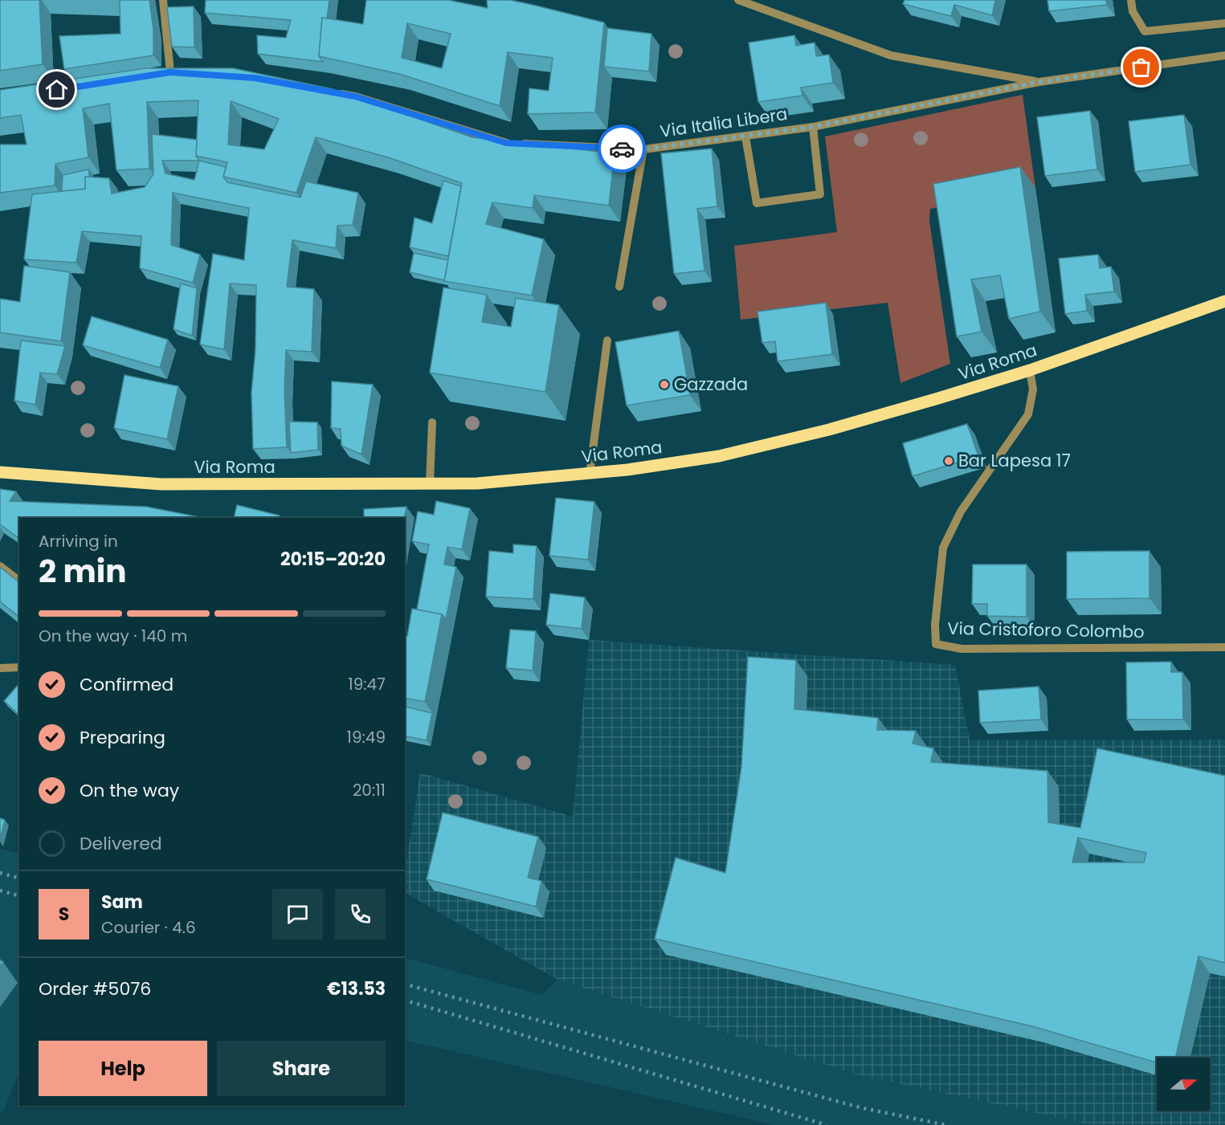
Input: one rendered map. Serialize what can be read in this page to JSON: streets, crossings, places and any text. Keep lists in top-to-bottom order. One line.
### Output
{"streets":{"main road":["Via Roma"],"street":["Via Italia Libera","Via Cristoforo Colombo"]},"crossings":[["Via Roma","Via Cristoforo Colombo"]],"places":["Gazzada","Bar Lapesa 17"],"north":"right","page":{"heading":["2 min","Arriving in","20:15–20:20"],"panel":["Sam","Courier · 4.6","Order #5076","€13.53"],"bar":"On the way · 140 m","list":[["Confirmed","19:47"],["Preparing","19:49"],["On the way","20:11"],"Delivered"],"round":"S","buttons":["Help","Share"]}}
